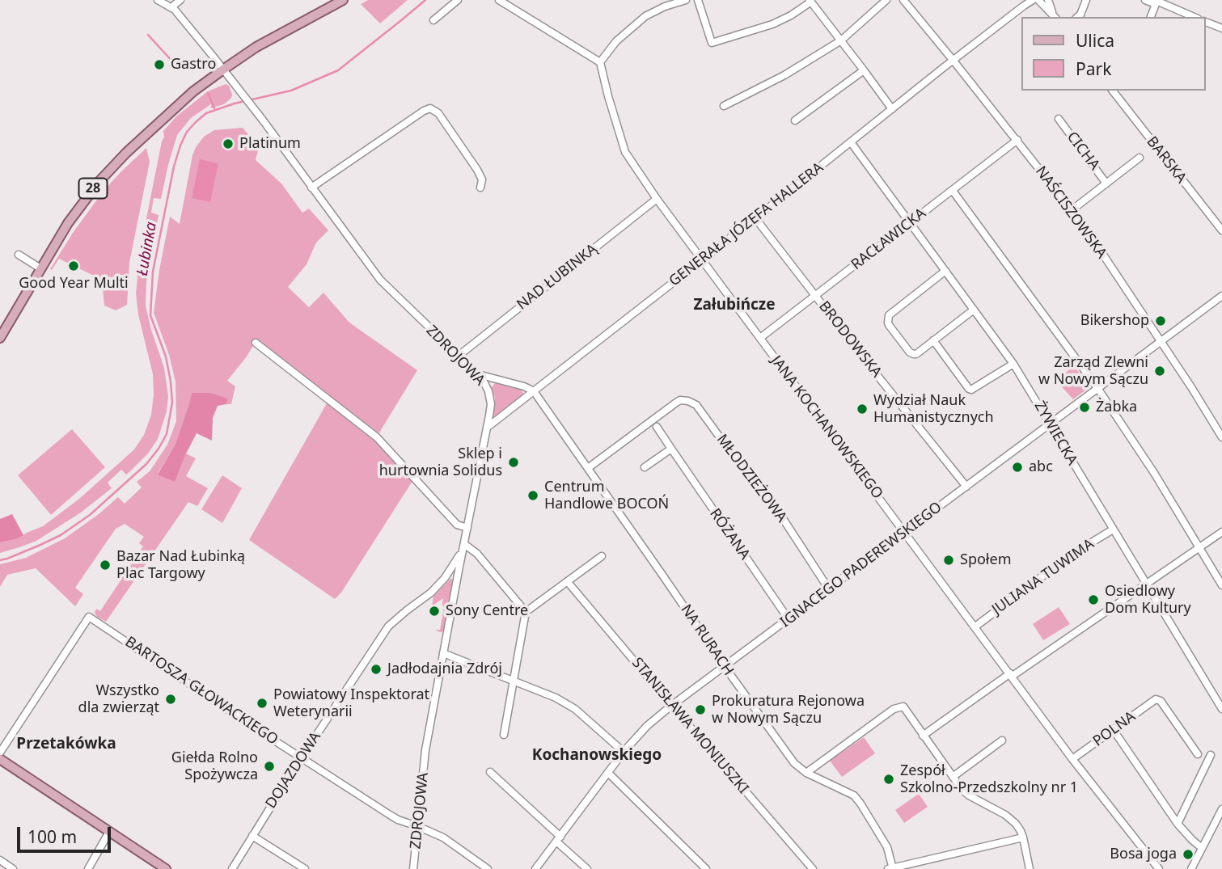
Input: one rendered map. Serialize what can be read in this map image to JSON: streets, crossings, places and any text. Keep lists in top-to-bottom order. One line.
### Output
{"streets":{"main road":["28"],"street":["CICHA","BARSKA","NAŚCISZOWSKA","GENERAŁA JÓZEFA HALLERA","RACŁAWICKA","NAD ŁUBINKĄ","BRODOWSKA","ZDROJOWA","JANA KOCHANOWSKIEGO","ŻYWIECKA","MŁODZIEŻOWA","RÓŻANA","IGNACEGO PADEREWSKIEGO","JULIANA TUWIMA","NA RURACH","BARTOSZA GŁOWACKIEGO","STANISŁAWA MONIUSZKI","POLNA","DOJAZDOWA"]},"crossings":[["CICHA","NAŚCISZOWSKA"],["28","ZDROJOWA"],["NAŚCISZOWSKA","GENERAŁA JÓZEFA HALLERA"],["NAŚCISZOWSKA","RACŁAWICKA"],["NAŚCISZOWSKA","IGNACEGO PADEREWSKIEGO"],["GENERAŁA JÓZEFA HALLERA","BRODOWSKA"],["GENERAŁA JÓZEFA HALLERA","ZDROJOWA"],["GENERAŁA JÓZEFA HALLERA","JANA KOCHANOWSKIEGO"],["GENERAŁA JÓZEFA HALLERA","ŻYWIECKA"],["GENERAŁA JÓZEFA HALLERA","NA RURACH"],["RACŁAWICKA","BRODOWSKA"],["RACŁAWICKA","JANA KOCHANOWSKIEGO"],["RACŁAWICKA","ŻYWIECKA"],["NAD ŁUBINKĄ","ZDROJOWA"],["NAD ŁUBINKĄ","JANA KOCHANOWSKIEGO"],["BRODOWSKA","IGNACEGO PADEREWSKIEGO"],["ZDROJOWA","BARTOSZA GŁOWACKIEGO"],["ZDROJOWA","DOJAZDOWA"],["JANA KOCHANOWSKIEGO","IGNACEGO PADEREWSKIEGO"],["JANA KOCHANOWSKIEGO","JULIANA TUWIMA"],["JANA KOCHANOWSKIEGO","POLNA"],["ŻYWIECKA","IGNACEGO PADEREWSKIEGO"],["ŻYWIECKA","JULIANA TUWIMA"],["MŁODZIEŻOWA","IGNACEGO PADEREWSKIEGO"],["MŁODZIEŻOWA","NA RURACH"],["RÓŻANA","IGNACEGO PADEREWSKIEGO"],["IGNACEGO PADEREWSKIEGO","NA RURACH"],["IGNACEGO PADEREWSKIEGO","STANISŁAWA MONIUSZKI"],["BARTOSZA GŁOWACKIEGO","DOJAZDOWA"]],"districts":["Załubińcze","Przetakówka","Kochanowskiego"],"water":["Łubinka"],"places":["Gastro","Platinum","Good Year Multi","Bikershop","Zarząd Zlewni w Nowym Sączu","Żabka","Wydział Nauk Humanistycznych","Sklep i hurtownia Solidus","abc","Centrum Handlowe BOCOŃ","Społem","Bazar Nad Łubinką Plac Targowy","Osiedlowy Dom Kultury","Sony Centre","Jadłodajnia Zdrój","Wszystko dla zwierząt","Powiatowy Inspektorat Weterynarii","Prokuratura Rejonowa w Nowym Sączu","Giełda Rolno Spożywcza","Zespół Szkolno-Przedszkolny nr 1","Bosa joga"],"legend":["Ulica","Park"],"scale_bar":"100 m"}
